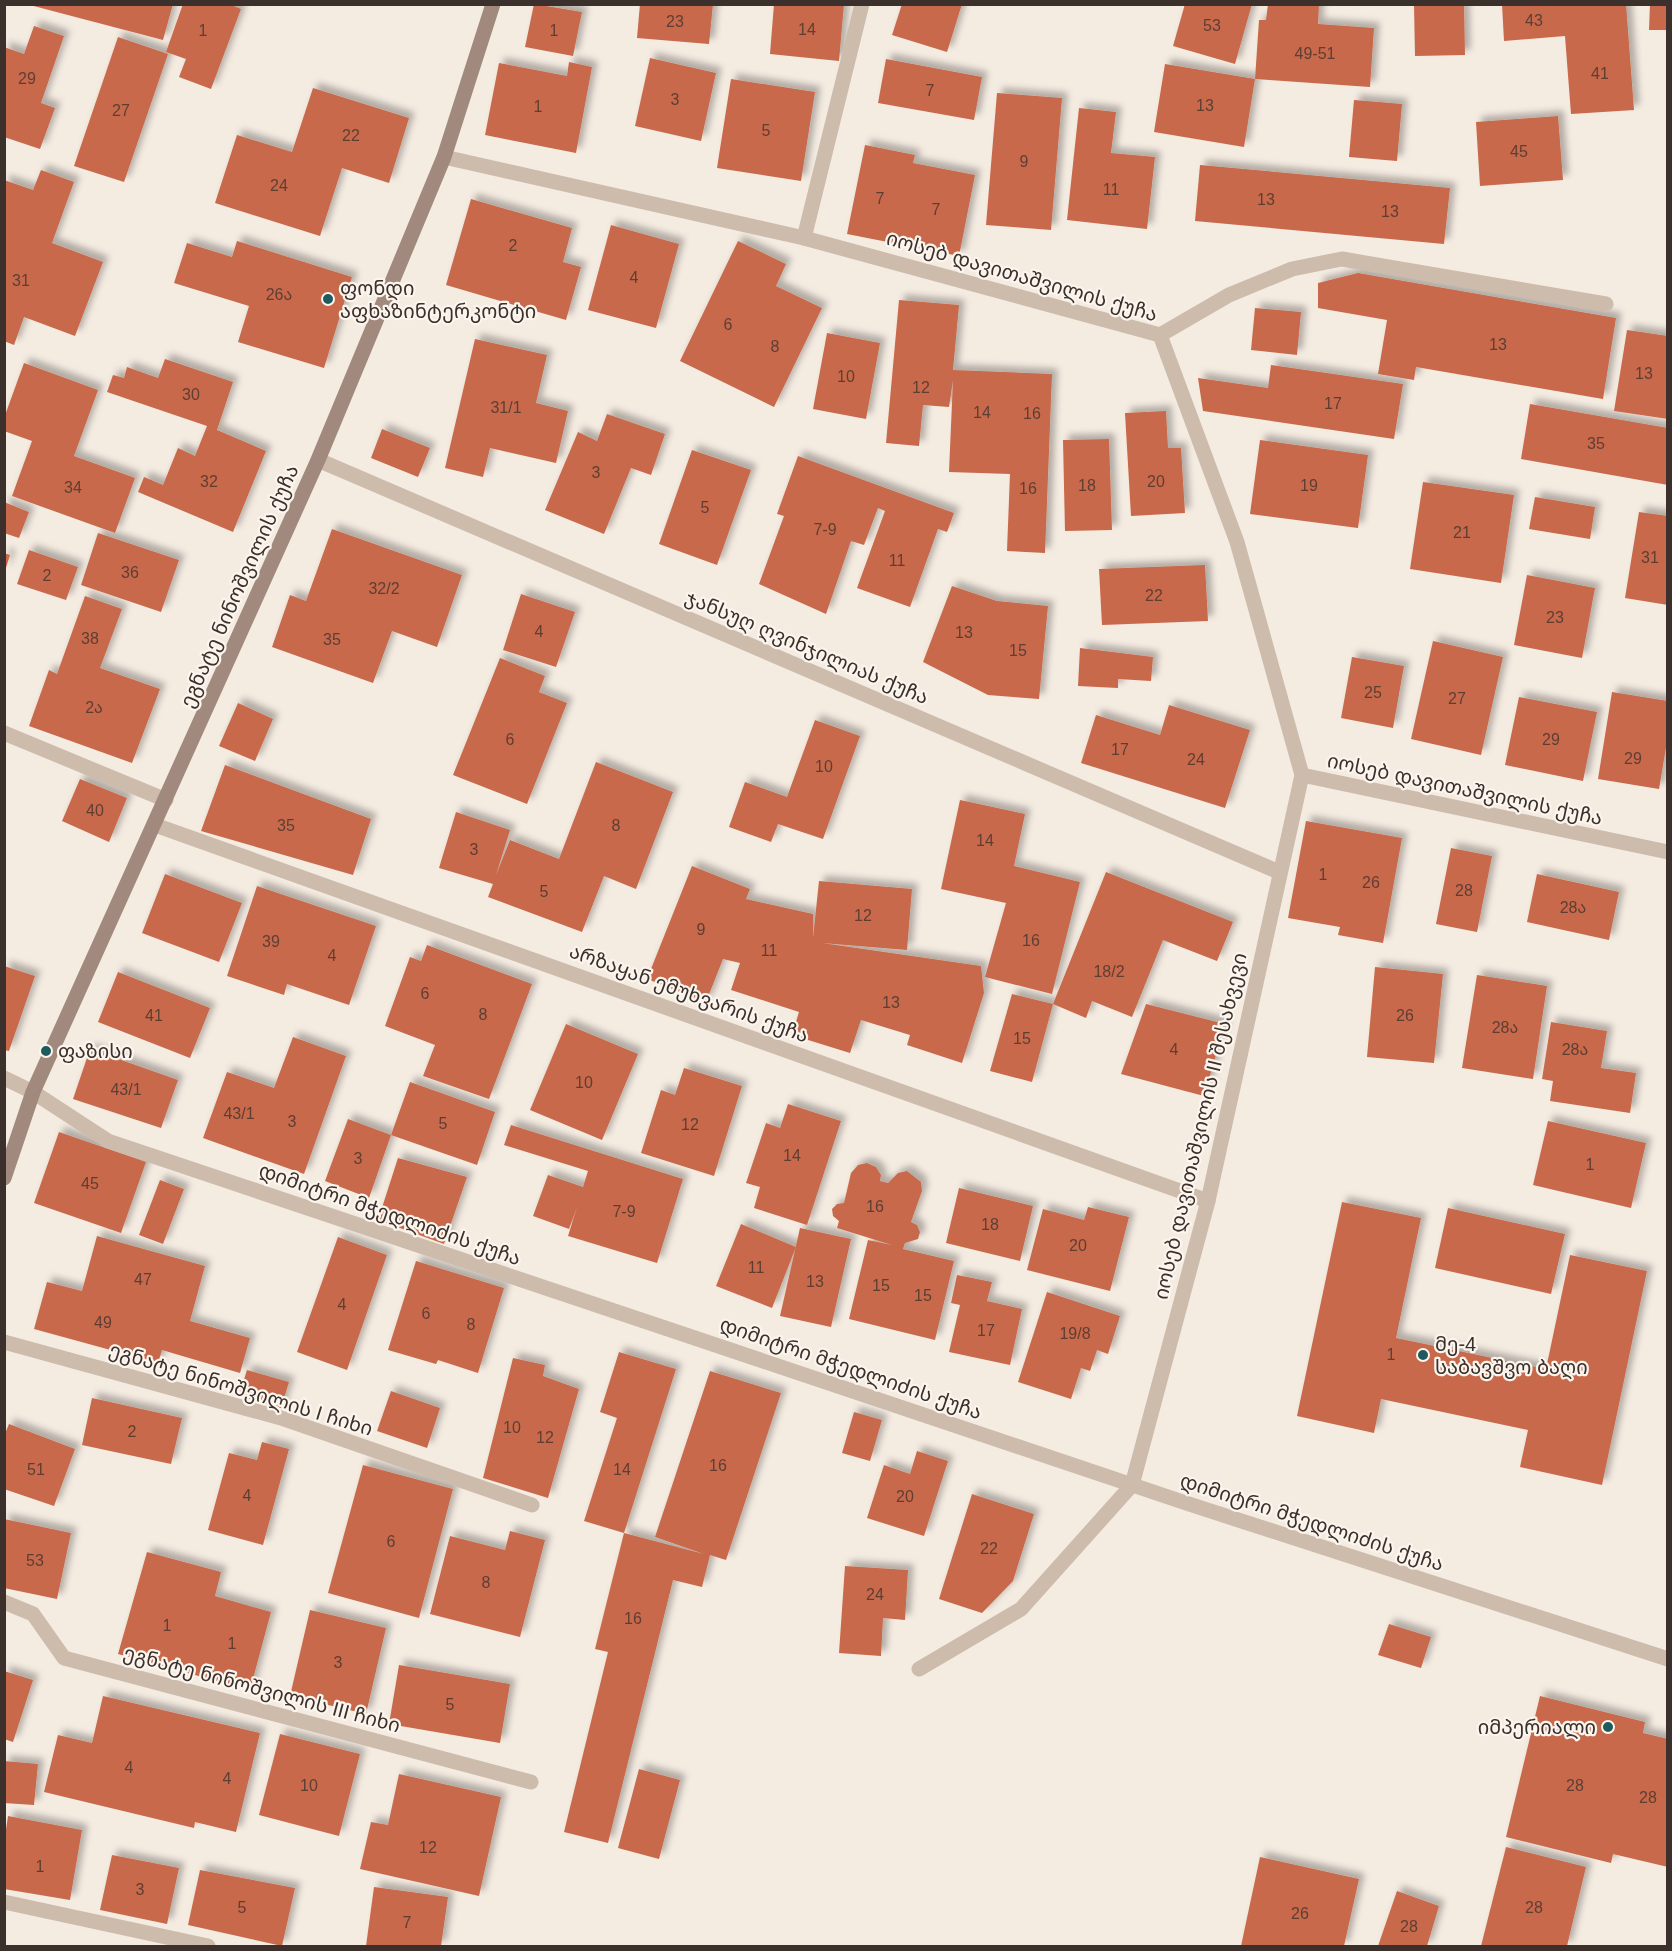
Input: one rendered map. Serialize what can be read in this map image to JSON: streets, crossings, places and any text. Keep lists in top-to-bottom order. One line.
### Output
{"streets":{"main road":["ეგნატე ნინოშვილის ქუჩა"],"street":["იოსებ დავითაშვილის ქუჩა","ჯანსუღ ღვინჯილიას ქუჩა","არზაყან ემუხვარის ქუჩა","იოსებ დავითაშვილის II შესახვევი","დიმიტრი მჭედლიძის ქუჩა","ეგნატე ნინოშვილის I ჩიხი","ეგნატე ნინოშვილის III ჩიხი"]},"crossings":[["იოსებ დავითაშვილის ქუჩა","ეგნატე ნინოშვილის ქუჩა"],["იოსებ დავითაშვილის ქუჩა","იოსებ დავითაშვილის II შესახვევი"],["ეგნატე ნინოშვილის ქუჩა","ჯანსუღ ღვინჯილიას ქუჩა"],["ეგნატე ნინოშვილის ქუჩა","არზაყან ემუხვარის ქუჩა"],["ეგნატე ნინოშვილის ქუჩა","დიმიტრი მჭედლიძის ქუჩა"],["ჯანსუღ ღვინჯილიას ქუჩა","იოსებ დავითაშვილის II შესახვევი"],["არზაყან ემუხვარის ქუჩა","იოსებ დავითაშვილის II შესახვევი"],["იოსებ დავითაშვილის II შესახვევი","დიმიტრი მჭედლიძის ქუჩა"]],"places":["ფონდი აფხაზინტერკონტი","ფაზისი","მე-4 საბავშვო ბაღი","იმპერიალი"],"house_numbers":["43","23","53","14","1","1","49-51","41","29","7","3","13","1","27","5","22","45","9","24","11","7","13","7","13","2","4","31","26ა","6","13","8","13","10","12","30","17","31/1","14","16","35","3","32","20","18","19","34","16","5","7-9","21","31","11","36","2","32/2","22","23","4","13","38","35","15","25","27","2ა","6","29","17","29","24","10","40","35","8","14","3","1","26","28","5","28ა","12","9","16","39","11","4","18/2","6","13","8","41","26","28ა","15","4","28ა","10","43/1","43/1","3","5","12","14","3","1","45","16","7-9","18","20","11","47","13","15","15","4","6","49","8","17","19/8","1","10","2","12","16","51","14","4","20","6","22","53","8","24","16","1","1","3","5","4","4","10","28","28","12","1","3","5","28","26","7","28"]}
